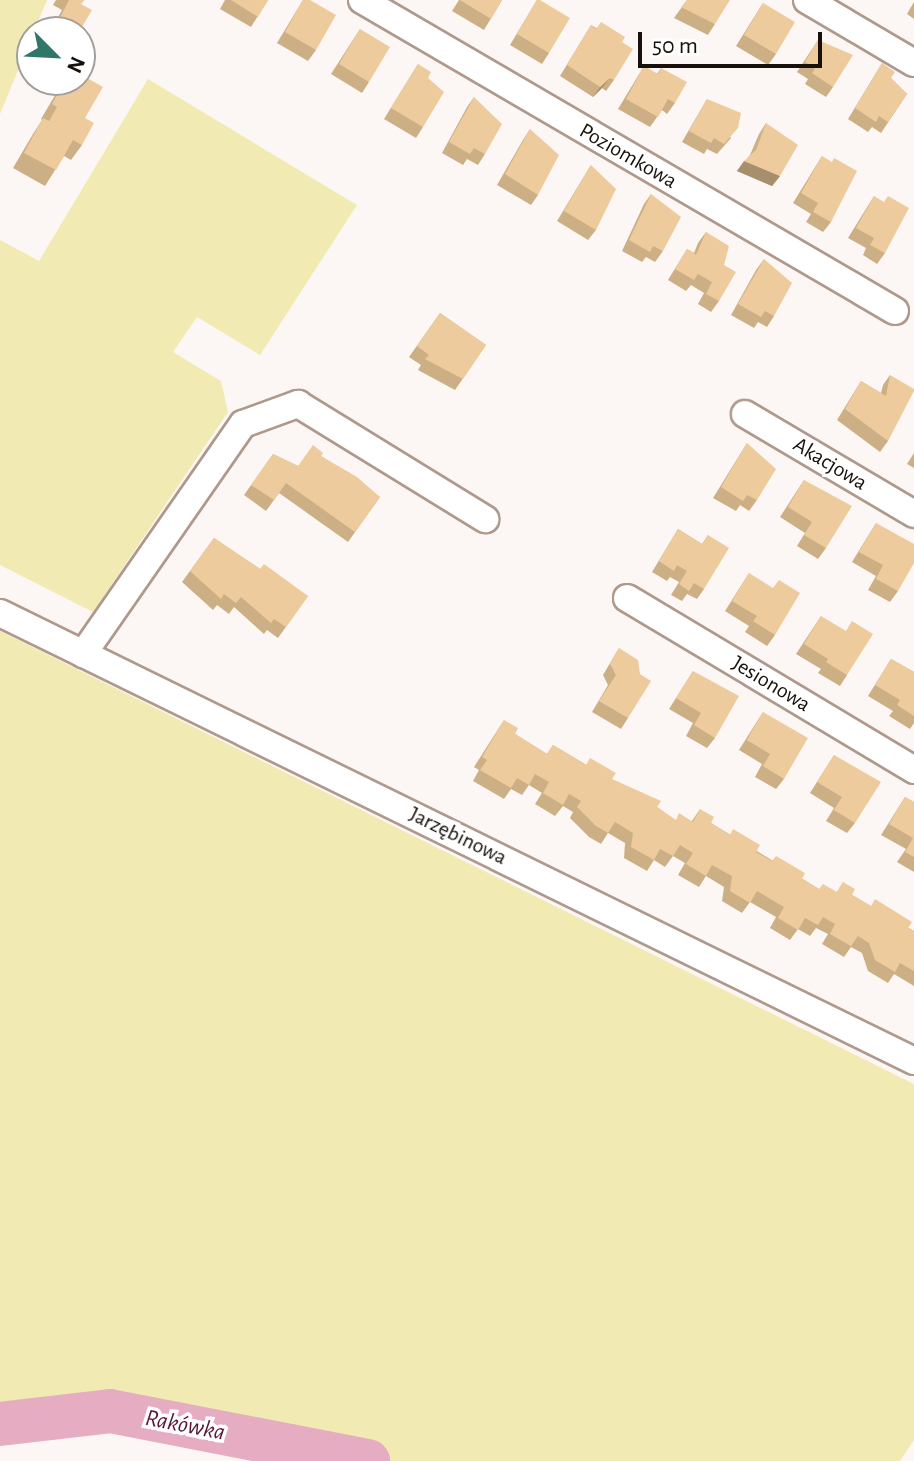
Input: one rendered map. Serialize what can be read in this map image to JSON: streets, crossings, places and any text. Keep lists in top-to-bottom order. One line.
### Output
{"streets":{"street":["Poziomkowa","Akacjowa","Jesionowa","Jarzębinowa"]},"water":["Rakówka"],"scale_bar":"50 m","north":"bottom right"}
